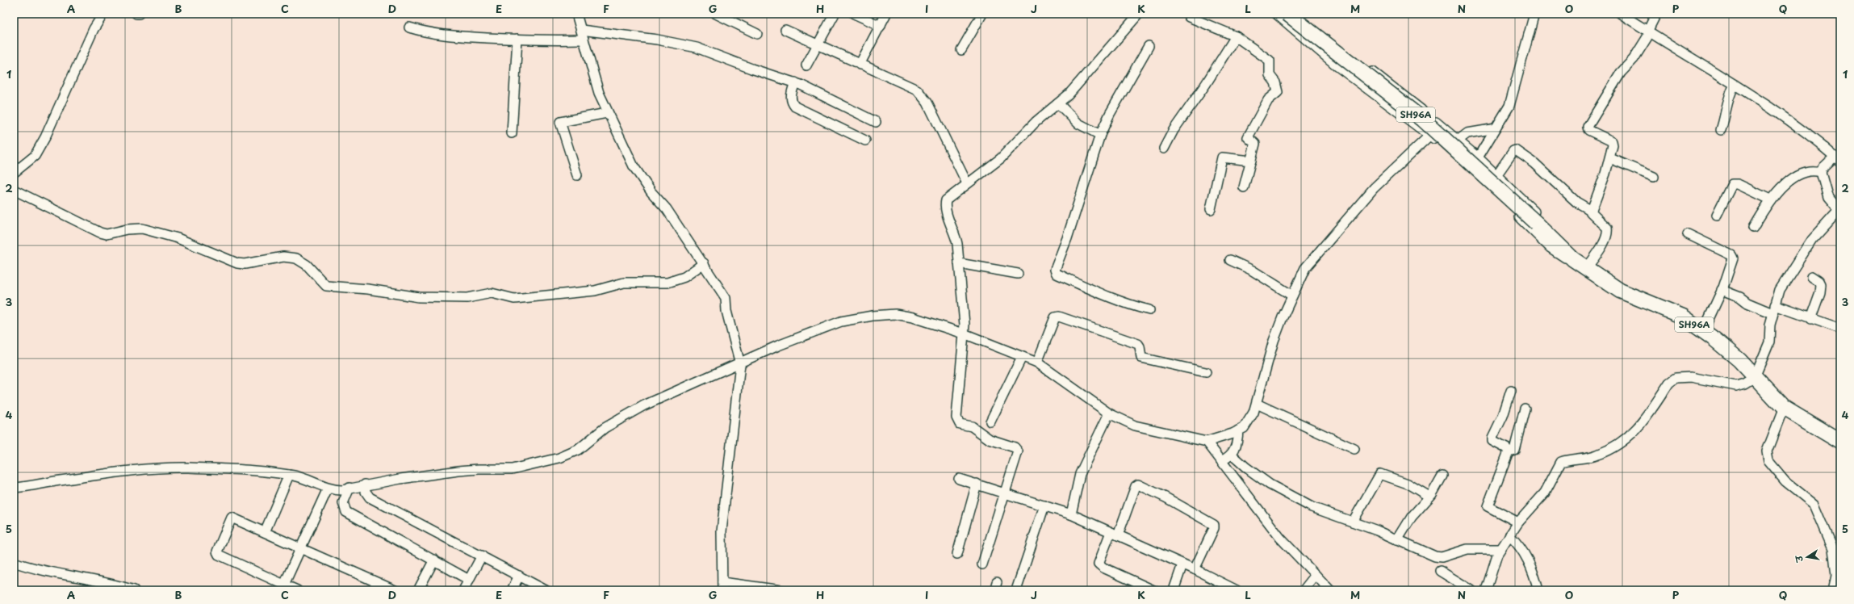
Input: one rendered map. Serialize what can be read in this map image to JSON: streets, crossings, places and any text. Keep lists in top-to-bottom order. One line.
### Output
{"streets":{"main road":["SH96A"]},"north":"left","grid":{"columns":["A","B","C","D","E","F","G","H","I","J","K","L","M","N","O","P","Q"],"rows":["1","2","3","4","5"]}}
